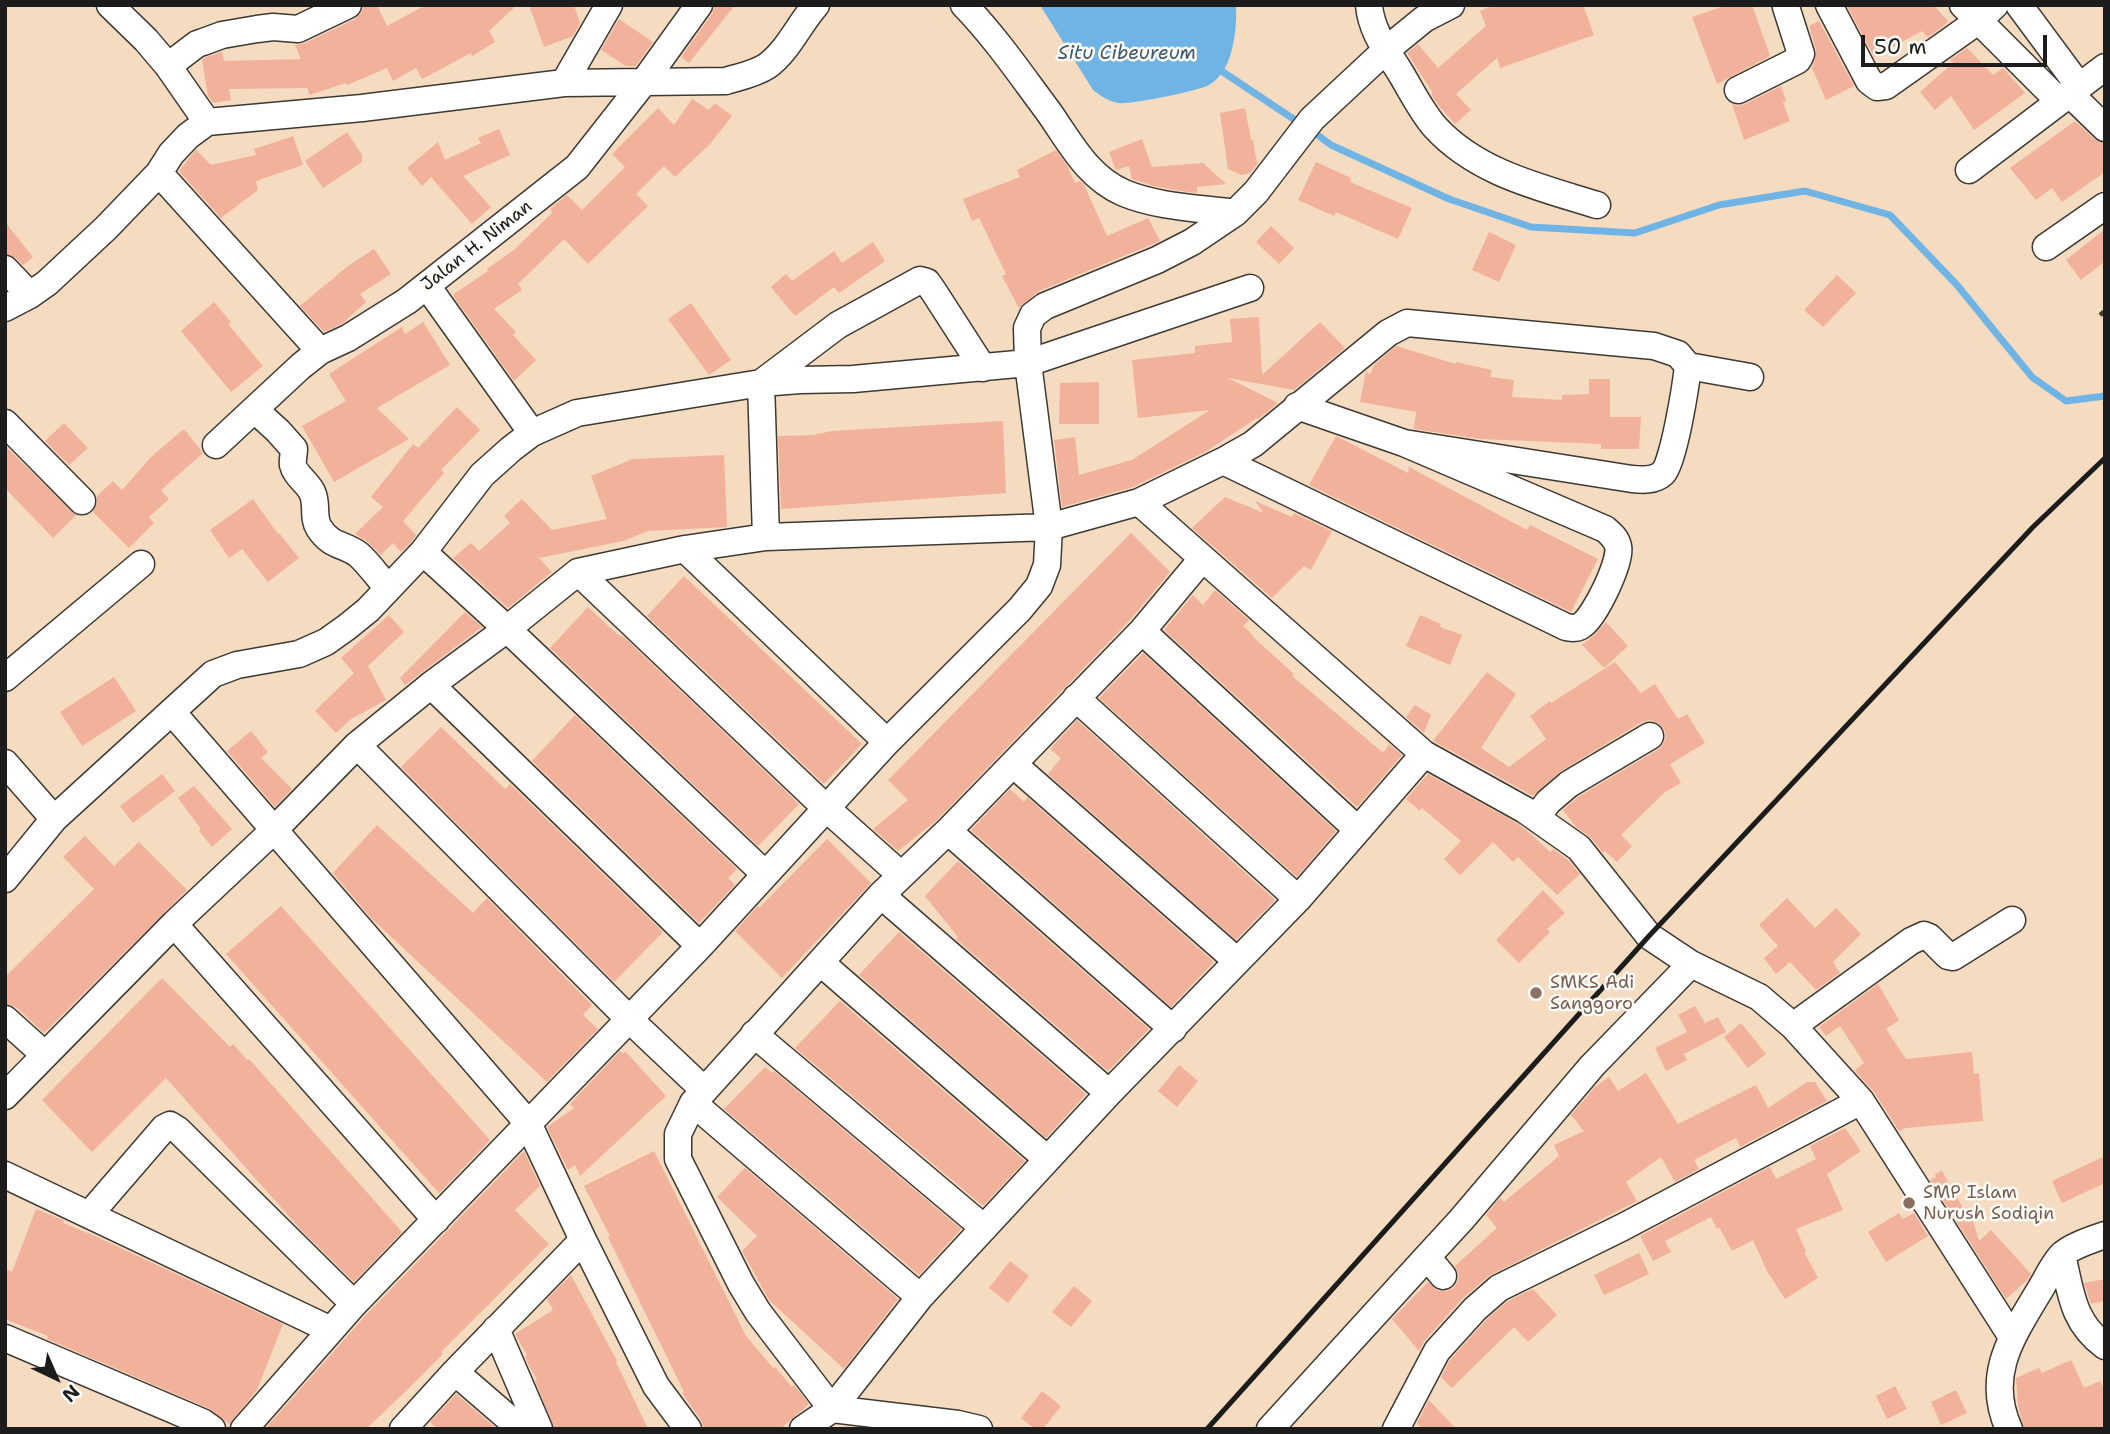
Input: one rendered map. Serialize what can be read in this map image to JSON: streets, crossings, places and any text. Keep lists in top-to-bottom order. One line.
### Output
{"streets":{"street":["Jalan H. Niman"]},"water":["Situ Cibeureum"],"places":["SMKS Adi Sanggoro","SMP Islam Nurush Sodiqin"],"scale_bar":"50 m","north":"bottom right"}
